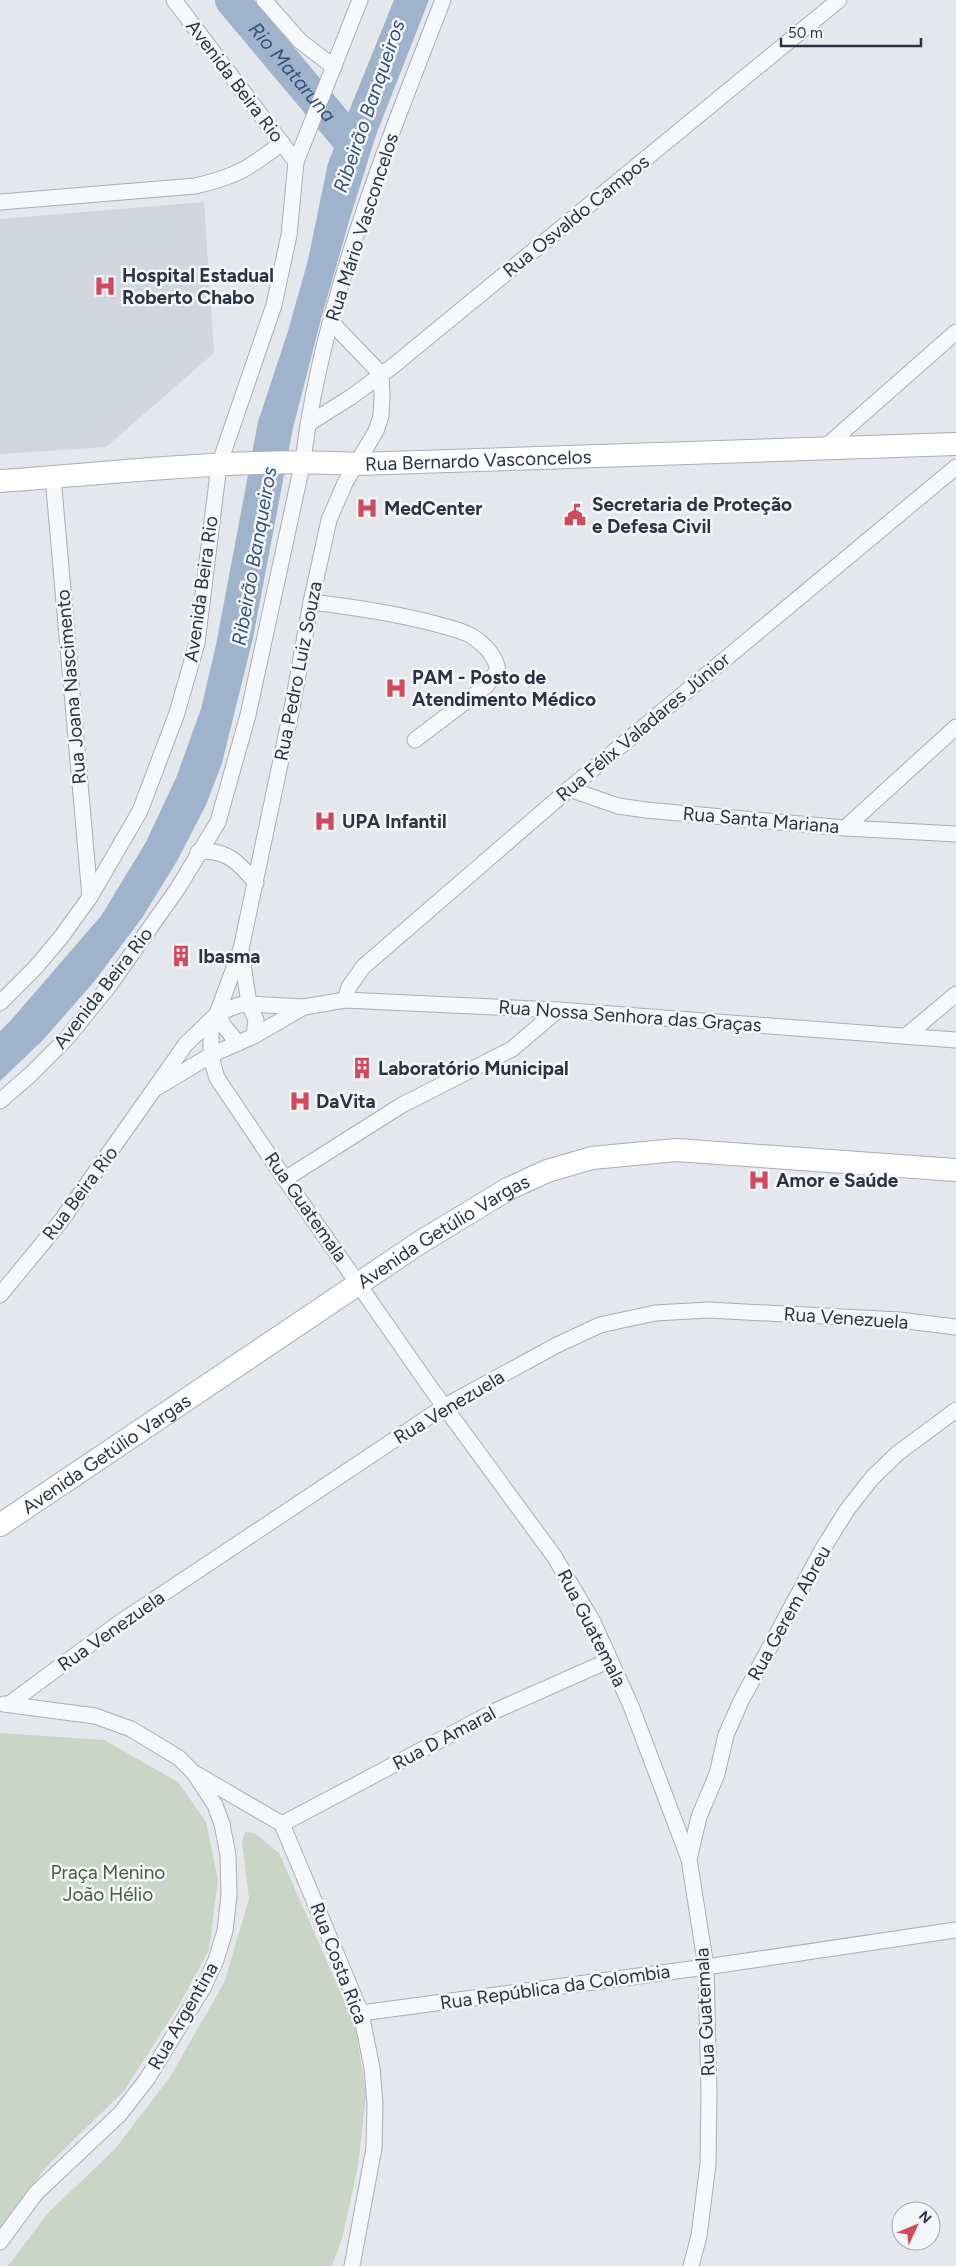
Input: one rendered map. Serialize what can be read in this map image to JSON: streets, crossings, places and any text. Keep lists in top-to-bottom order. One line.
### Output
{"streets":{"main road":["Rua Bernardo Vasconcelos","Avenida Getúlio Vargas"],"street":["Avenida Beira Rio","Rua Osvaldo Campos","Rua Mário Vasconcelos","Rua Pedro Luiz Souza","Rua Joana Nascimento","Rua Félix Valadares Júnior","Rua Santa Mariana","Rua Nossa Senhora das Graças","Rua Beira Rio","Rua Guatemala","Rua Venezuela","Rua Gerem Abreu","Rua D Amaral","Rua Costa Rica","Rua República da Colombia","Rua Argentina"]},"crossings":[["Avenida Beira Rio","Rua Mário Vasconcelos"],["Avenida Beira Rio","Rua Bernardo Vasconcelos"],["Avenida Beira Rio","Rua Joana Nascimento"],["Rua Osvaldo Campos","Rua Mário Vasconcelos"],["Rua Osvaldo Campos","Rua Pedro Luiz Souza"],["Rua Mário Vasconcelos","Rua Bernardo Vasconcelos"],["Rua Bernardo Vasconcelos","Rua Pedro Luiz Souza"],["Rua Bernardo Vasconcelos","Rua Joana Nascimento"],["Rua Pedro Luiz Souza","Rua Beira Rio"],["Rua Félix Valadares Júnior","Rua Santa Mariana"],["Rua Félix Valadares Júnior","Rua Nossa Senhora das Graças"],["Rua Nossa Senhora das Graças","Rua Beira Rio"],["Rua Beira Rio","Rua Guatemala"],["Rua Guatemala","Avenida Getúlio Vargas"],["Rua Guatemala","Rua Venezuela"],["Rua Guatemala","Rua Gerem Abreu"],["Rua Guatemala","Rua D Amaral"],["Rua Guatemala","Rua República da Colombia"],["Rua Venezuela","Rua Argentina"],["Rua D Amaral","Rua Costa Rica"],["Rua Costa Rica","Rua República da Colombia"]],"water":["Rio Mataruna","Ribeirão Banqueiros"],"parks":["Praça Menino João Hélio"],"places":{"hospital":["Hospital Estadual Roberto Chabo","MedCenter","PAM - Posto de Atendimento Médico","UPA Infantil","DaVita","Amor e Saúde"],"public building":["Secretaria de Proteção e Defesa Civil"],"building":["Ibasma","Laboratório Municipal"]},"scale_bar":"50 m","north":"top right"}
